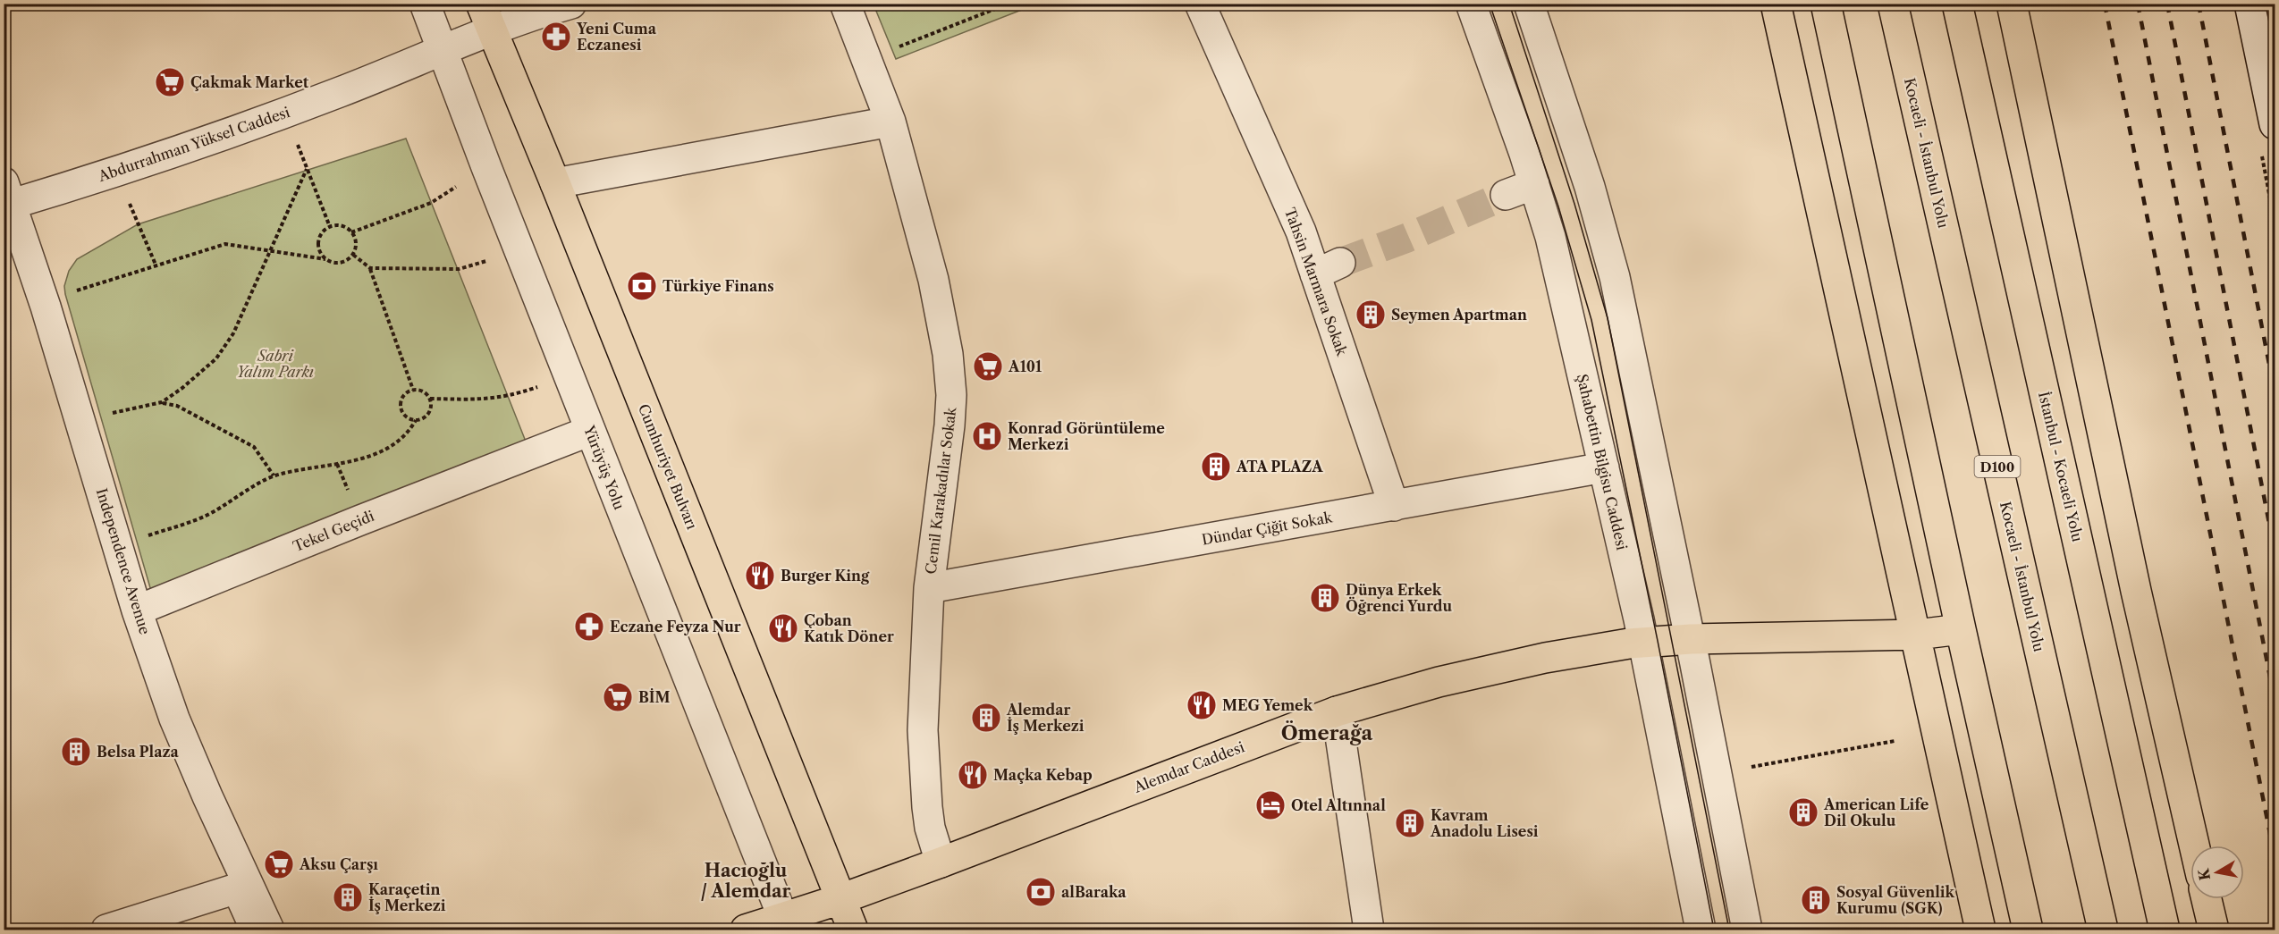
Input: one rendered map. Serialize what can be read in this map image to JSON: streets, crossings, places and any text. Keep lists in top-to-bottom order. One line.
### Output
{"streets":{"main road":["Kocaeli - İstanbul Yolu","Cumhuriyet Bulvarı","D100","İstanbul - Kocaeli Yolu","Alemdar Caddesi"],"street":["Abdurrahman Yüksel Caddesi","Tahsin Marmara Sokak","Şahabettin Bilgisu Caddesi","Yürüyüş Yolu","Cemil Karakadılar Sokak","Dündar Çiğit Sokak","Tekel Geçidi","Independence Avenue"]},"crossings":[["Abdurrahman Yüksel Caddesi","Cumhuriyet Bulvarı"],["Abdurrahman Yüksel Caddesi","Yürüyüş Yolu"],["Abdurrahman Yüksel Caddesi","Independence Avenue"],["Tahsin Marmara Sokak","Dündar Çiğit Sokak"],["Şahabettin Bilgisu Caddesi","Dündar Çiğit Sokak"],["Şahabettin Bilgisu Caddesi","Alemdar Caddesi"],["Cumhuriyet Bulvarı","Alemdar Caddesi"],["Yürüyüş Yolu","Tekel Geçidi"],["Yürüyüş Yolu","Alemdar Caddesi"],["Cemil Karakadılar Sokak","Dündar Çiğit Sokak"],["Cemil Karakadılar Sokak","Alemdar Caddesi"],["Tekel Geçidi","Independence Avenue"]],"districts":["Ömerağa","Hacıoğlu / Alemdar"],"parks":["Sabri Yalım Parkı"],"places":{"pharmacy":["Yeni Cuma Eczanesi","Eczane Feyza Nur"],"supermarket":["Çakmak Market","A101","BİM","Aksu Çarşı"],"bank":["Türkiye Finans","alBaraka"],"building":["Seymen Apartman","ATA PLAZA","Dünya Erkek Öğrenci Yurdu","Alemdar İş Merkezi","Belsa Plaza","American Life Dil Okulu","Kavram Anadolu Lisesi","Karaçetin İş Merkezi","Sosyal Güvenlik Kurumu (SGK)"],"hospital":["Konrad Görüntüleme Merkezi"],"restaurant":["Burger King","Çoban Katık Döner","MEG Yemek","Maçka Kebap"],"hotel":["Otel Altınnal"]},"north":"left"}
